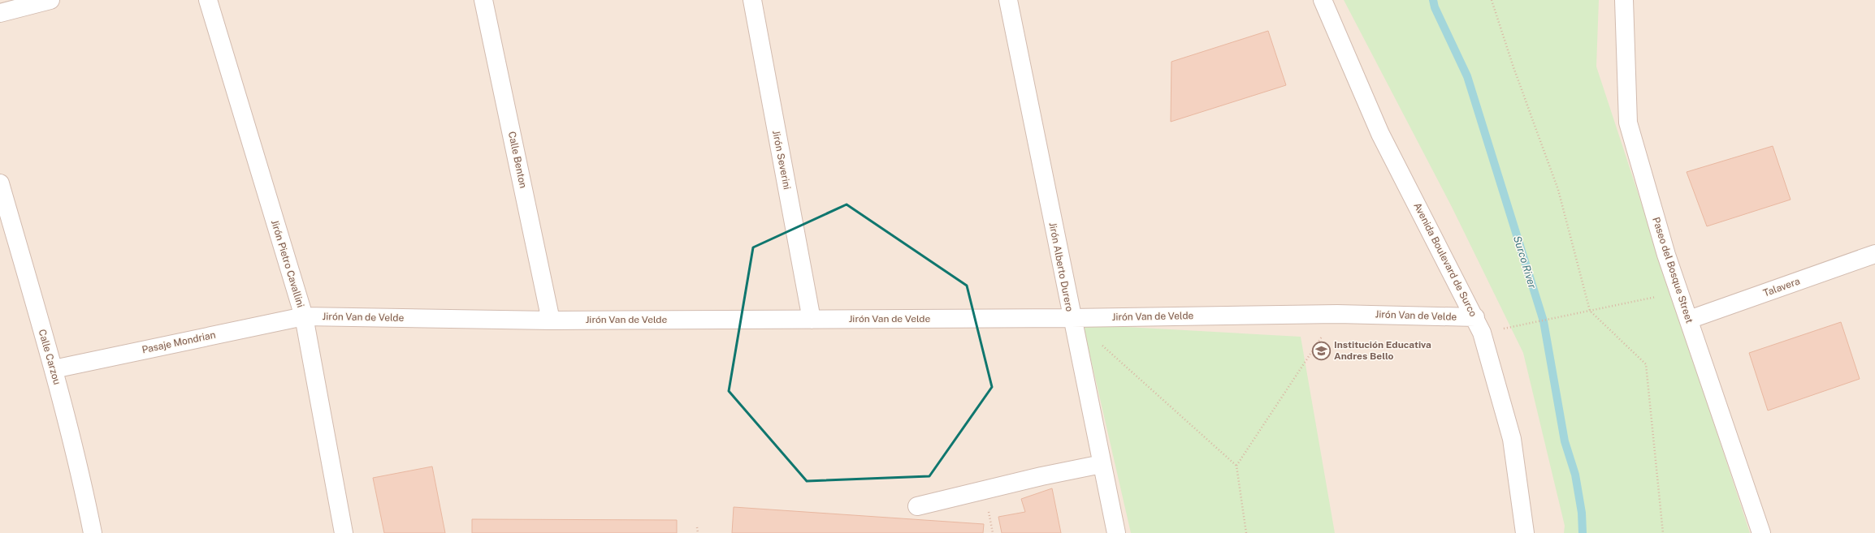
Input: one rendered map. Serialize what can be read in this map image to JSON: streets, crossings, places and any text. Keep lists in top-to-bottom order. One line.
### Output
{"streets":{"street":["Calle Benton","Jirón Severini","Avenida Boulevard de Surco","Jirón Pietro Cavallini","Jirón Alberto Durero","Paseo del Bosque Street","Talavera","Jirón Van de Velde","Pasaje Mondrian","Calle Carzou"]},"crossings":[["Calle Benton","Jirón Van de Velde"],["Jirón Severini","Jirón Van de Velde"],["Avenida Boulevard de Surco","Jirón Van de Velde"],["Jirón Pietro Cavallini","Jirón Van de Velde"],["Jirón Pietro Cavallini","Pasaje Mondrian"],["Jirón Alberto Durero","Jirón Van de Velde"],["Paseo del Bosque Street","Talavera"],["Jirón Van de Velde","Pasaje Mondrian"],["Pasaje Mondrian","Calle Carzou"]],"water":["Surco River"],"places":{"school or university":["Institución Educativa Andres Bello"]}}
